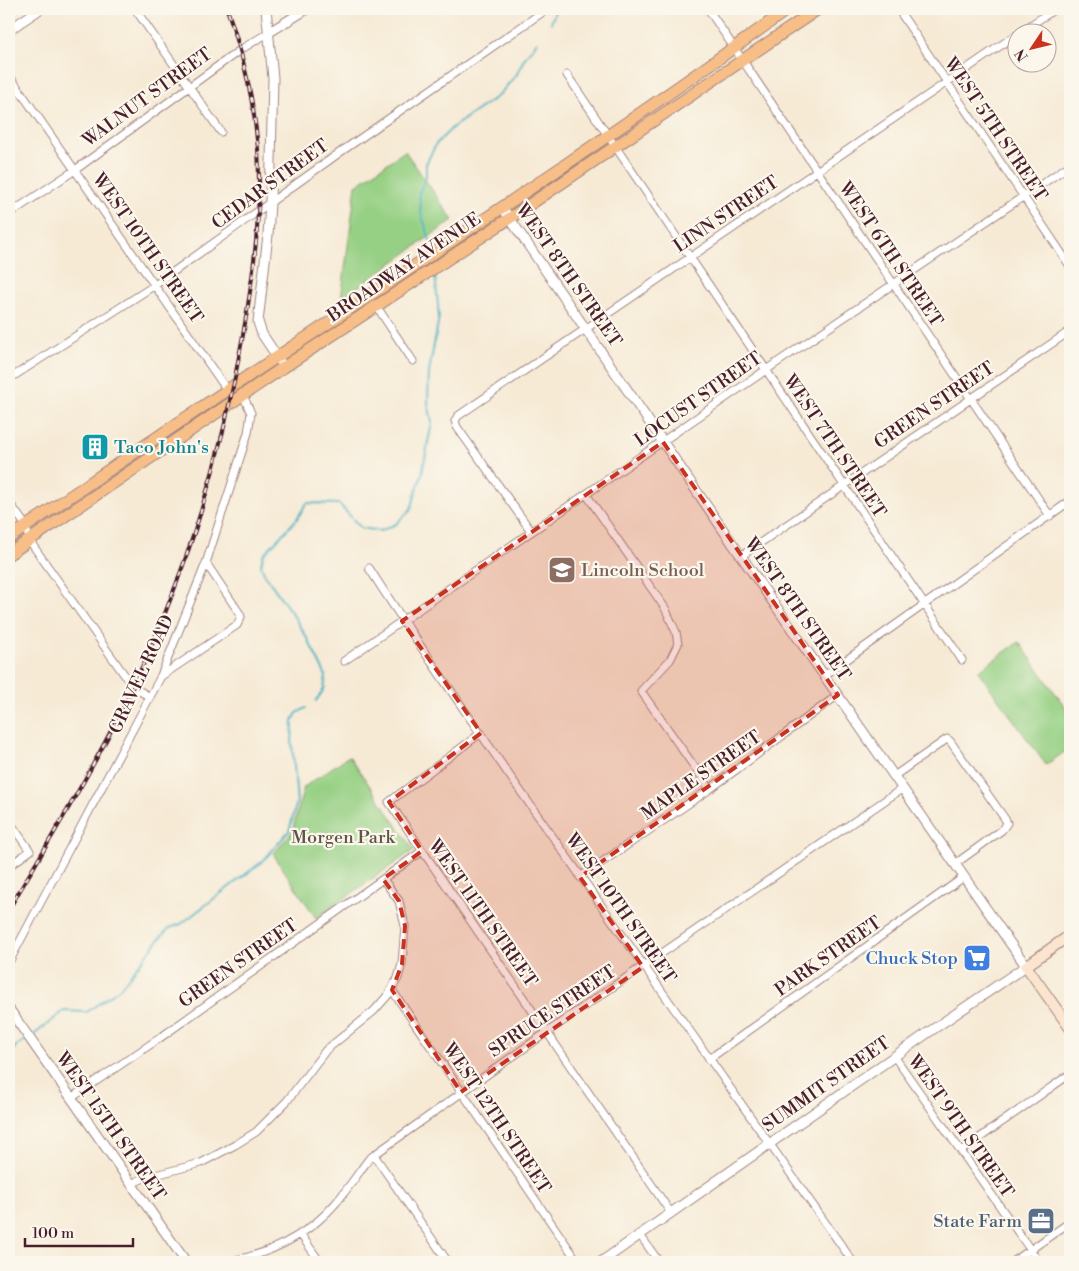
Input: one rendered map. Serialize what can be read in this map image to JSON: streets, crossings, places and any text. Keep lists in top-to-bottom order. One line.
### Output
{"streets":{"highway":["BROADWAY AVENUE"],"main road":["WEST 8TH STREET","SUMMIT STREET"],"street":["WALNUT STREET","WEST 5TH STREET","CEDAR STREET","LINN STREET","WEST 10TH STREET","WEST 6TH STREET","LOCUST STREET","GREEN STREET","WEST 7TH STREET","GRAVEL ROAD","MAPLE STREET","WEST 11TH STREET","PARK STREET","SPRUCE STREET","WEST 12TH STREET","WEST 15TH STREET","WEST 9TH STREET"]},"crossings":[["WALNUT STREET","WEST 10TH STREET"],["WEST 5TH STREET","LINN STREET"],["WEST 5TH STREET","LOCUST STREET"],["CEDAR STREET","WEST 10TH STREET"],["LINN STREET","WEST 6TH STREET"],["LINN STREET","WEST 8TH STREET"],["LINN STREET","LOCUST STREET"],["LINN STREET","WEST 7TH STREET"],["WEST 10TH STREET","BROADWAY AVENUE"],["WEST 10TH STREET","LOCUST STREET"],["WEST 10TH STREET","GRAVEL ROAD"],["WEST 10TH STREET","MAPLE STREET"],["WEST 10TH STREET","WEST 11TH STREET"],["WEST 10TH STREET","PARK STREET"],["WEST 10TH STREET","SPRUCE STREET"],["WEST 10TH STREET","SUMMIT STREET"],["WEST 6TH STREET","BROADWAY AVENUE"],["WEST 6TH STREET","LOCUST STREET"],["WEST 6TH STREET","GREEN STREET"],["BROADWAY AVENUE","WEST 8TH STREET"],["BROADWAY AVENUE","WEST 7TH STREET"],["BROADWAY AVENUE","GRAVEL ROAD"],["WEST 8TH STREET","LOCUST STREET"],["WEST 8TH STREET","GREEN STREET"],["WEST 8TH STREET","MAPLE STREET"],["WEST 8TH STREET","PARK STREET"],["WEST 8TH STREET","SPRUCE STREET"],["WEST 8TH STREET","SUMMIT STREET"],["LOCUST STREET","WEST 7TH STREET"],["GREEN STREET","WEST 7TH STREET"],["GREEN STREET","WEST 11TH STREET"],["GREEN STREET","WEST 15TH STREET"],["WEST 11TH STREET","SPRUCE STREET"],["WEST 11TH STREET","SUMMIT STREET"],["SPRUCE STREET","WEST 12TH STREET"],["SUMMIT STREET","WEST 9TH STREET"]],"parks":["Morgen Park"],"places":{"building":["Taco John's"],"school or university":["Lincoln School"],"supermarket":["Chuck Stop"],"office":["State Farm"]},"scale_bar":"100 m","north":"bottom left"}
